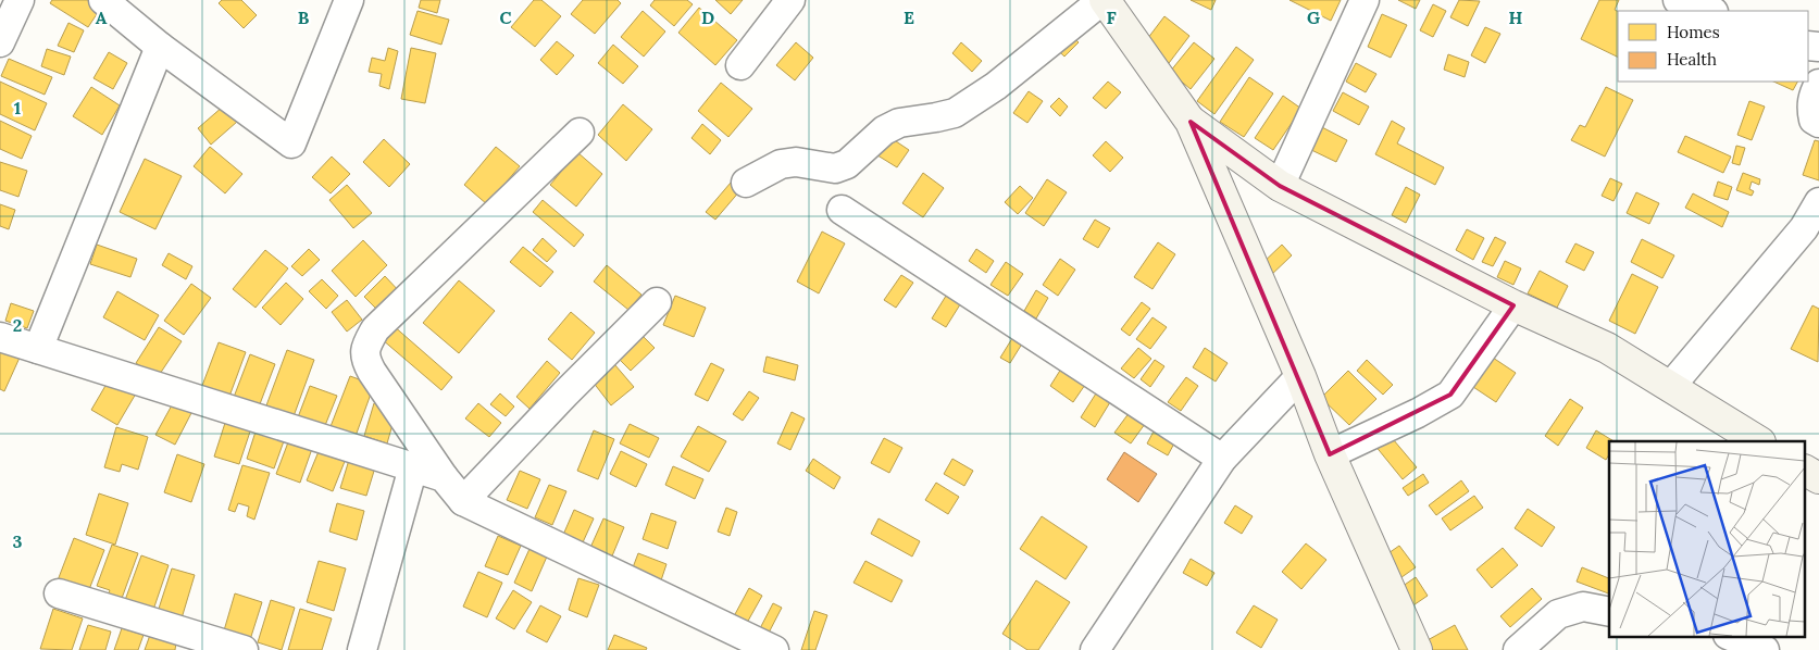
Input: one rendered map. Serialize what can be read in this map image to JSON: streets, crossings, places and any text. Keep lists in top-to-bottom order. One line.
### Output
{"legend":["Homes","Health"],"grid":{"columns":["A","B","C","D","E","F","G","H"],"rows":["1","2","3"]}}
